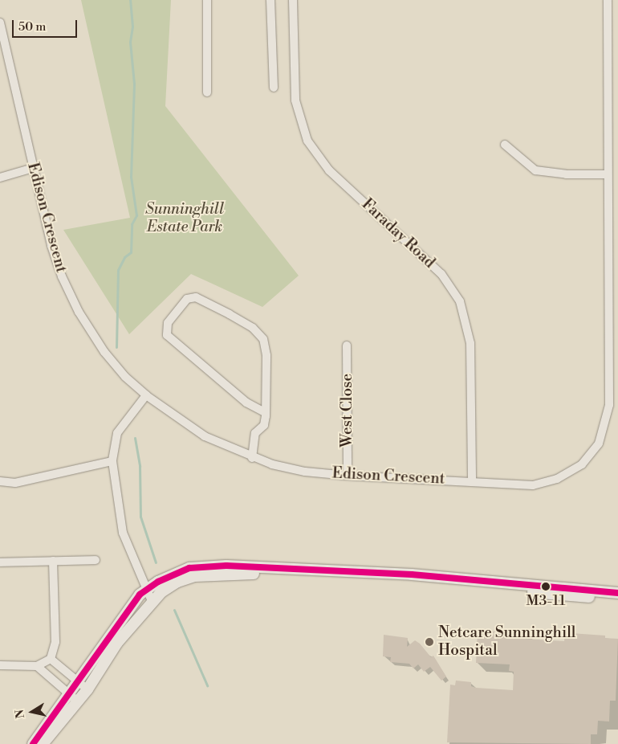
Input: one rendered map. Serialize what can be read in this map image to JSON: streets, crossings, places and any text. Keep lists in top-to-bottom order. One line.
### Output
{"streets":{"street":["Edison Crescent","Faraday Road","West Close"]},"crossings":[["Edison Crescent","Faraday Road"],["Edison Crescent","West Close"]],"parks":["Sunninghill Estate Park"],"places":["M3-11","Netcare Sunninghill Hospital"],"scale_bar":"50 m","north":"left"}
